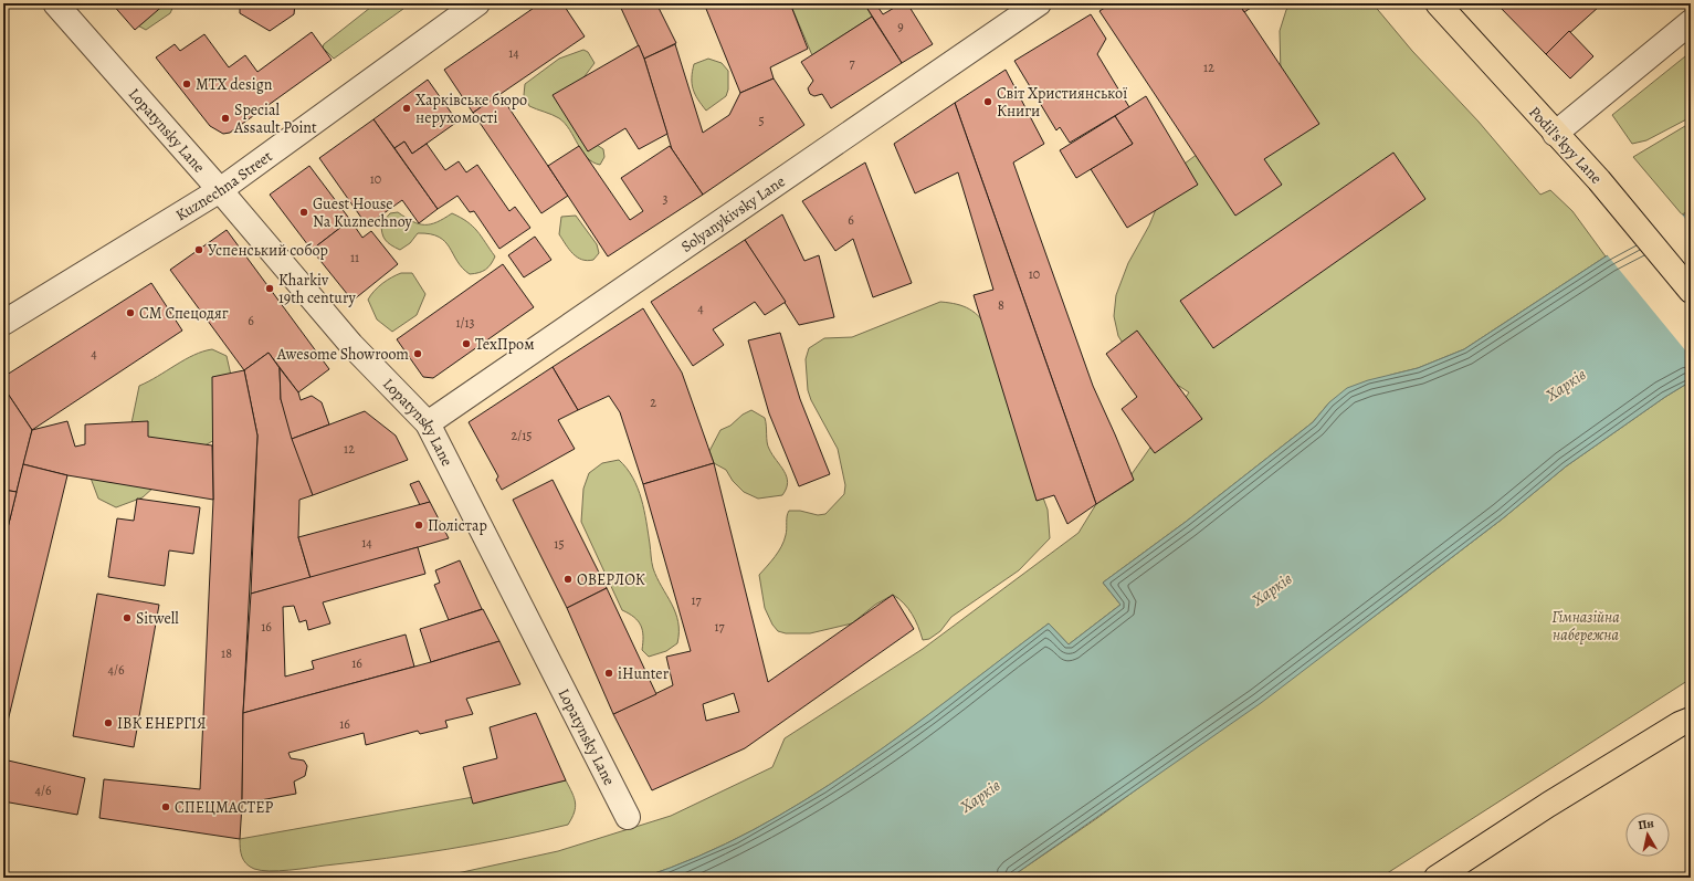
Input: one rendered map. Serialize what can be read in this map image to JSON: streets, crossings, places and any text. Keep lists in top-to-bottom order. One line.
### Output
{"streets":{"main road":["Podilʹsʹkyy Lane"],"street":["Lopatynsky Lane","Kuznechna Street","Solyanykivsky Lane"]},"crossings":[["Lopatynsky Lane","Kuznechna Street"],["Lopatynsky Lane","Solyanykivsky Lane"]],"water":["Харків"],"parks":["Гімназійна набережна"],"places":["MTX design","Світ Християнської Книги","Харківське бюро нерухомості","Special Assault Point","Guest House Na Kuznechnoy","Успенський собор","Kharkiv 19th century","СМ Спецодяг","ТехПром","Awesome Showroom","Полістар","ОВЕРЛОК","Sitwell","iHunter","ІВК ЕНЕРГІЯ","СПЕЦМАСТЕР"],"house_numbers":["9","14","7","12","5","10","3","6","11","10","8","4","6","1/13","4","2","2/15","12","14","15","17","16","17","18","16","4/6","16","4/6"],"north":"top"}
